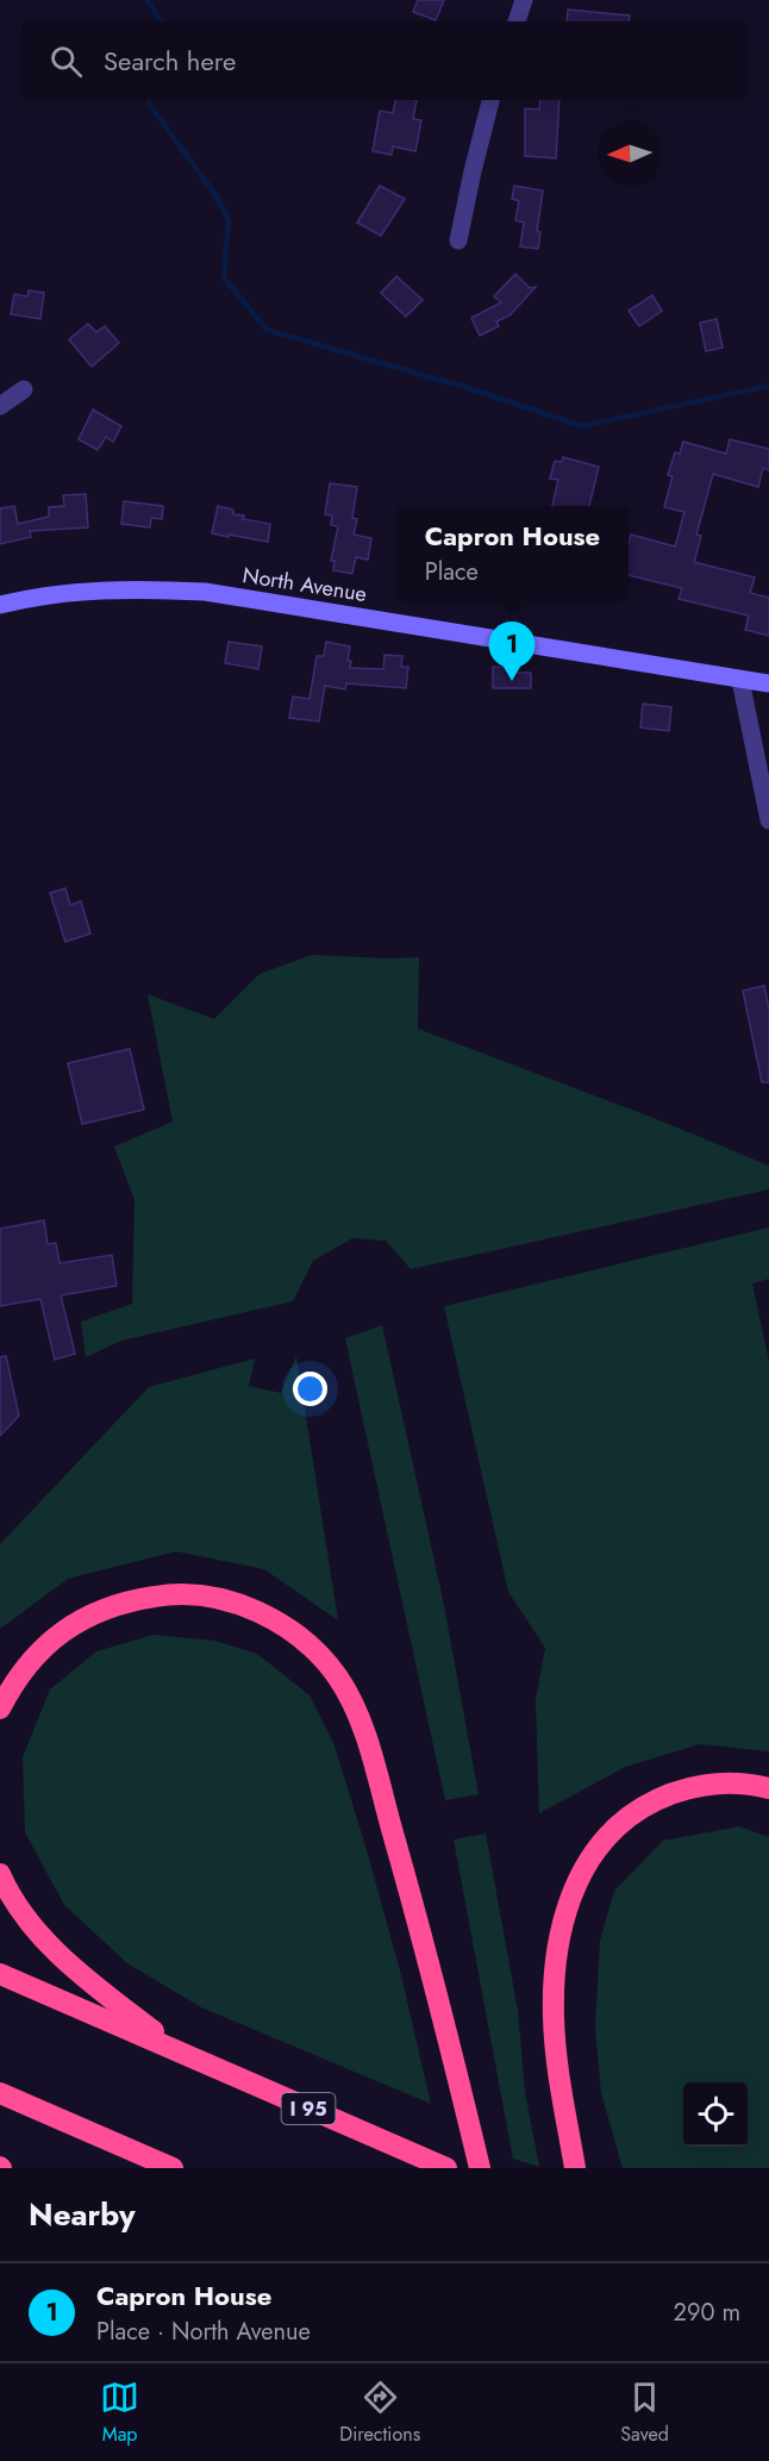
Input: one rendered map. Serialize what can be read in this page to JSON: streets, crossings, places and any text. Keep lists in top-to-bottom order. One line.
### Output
{"streets":{"highway":["I 95"],"main road":["North Avenue"]},"north":"left","page":{"search":"Search here","popup":["Capron House","Place"],"pins":"1","heading":"Nearby","list":[{"mark":"1","name":"Capron House","note":"Place · North Avenue","value":"290 m"}],"nav":["Map","Directions","Saved"]}}
